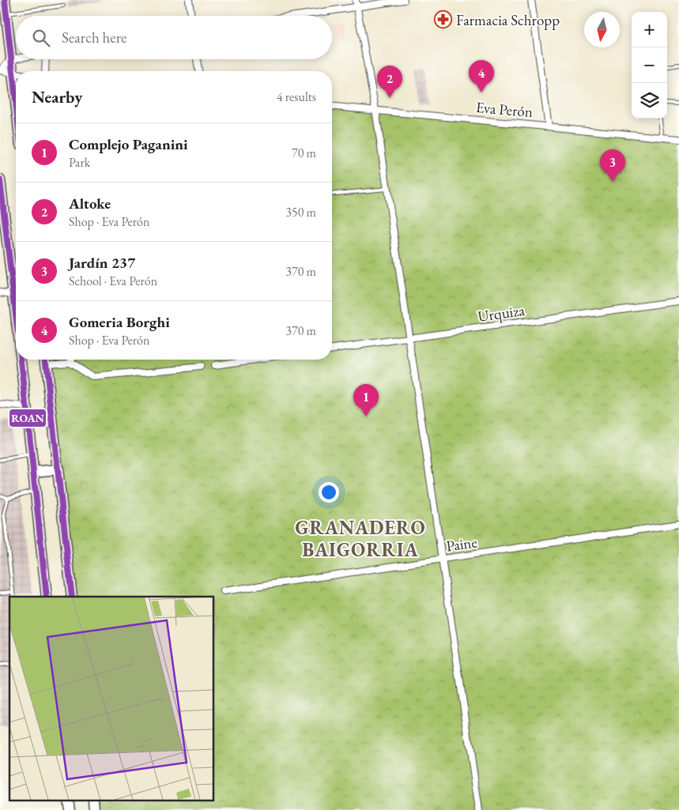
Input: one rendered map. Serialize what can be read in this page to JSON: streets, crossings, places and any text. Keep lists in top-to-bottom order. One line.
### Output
{"streets":{"street":["Eva Perón","Urquiza","Paine"]},"districts":["GRANADERO BAIGORRIA"],"places":{"pharmacy":["Farmacia Schropp"]},"lines":["transit line ROAN"],"north":"bottom","page":{"map_buttons":["+","−"],"search":"Search here","pins":["4","2","3","1"],"heading":["Nearby","4 results"],"list":[{"mark":"1","name":"Complejo Paganini","note":"Park","value":"70 m"},{"mark":"2","name":"Altoke","note":"Shop · Eva Perón","value":"350 m"},{"mark":"3","name":"Jardín 237","note":"School · Eva Perón","value":"370 m"},{"mark":"4","name":"Gomeria Borghi","note":"Shop · Eva Perón","value":"370 m"}]}}
